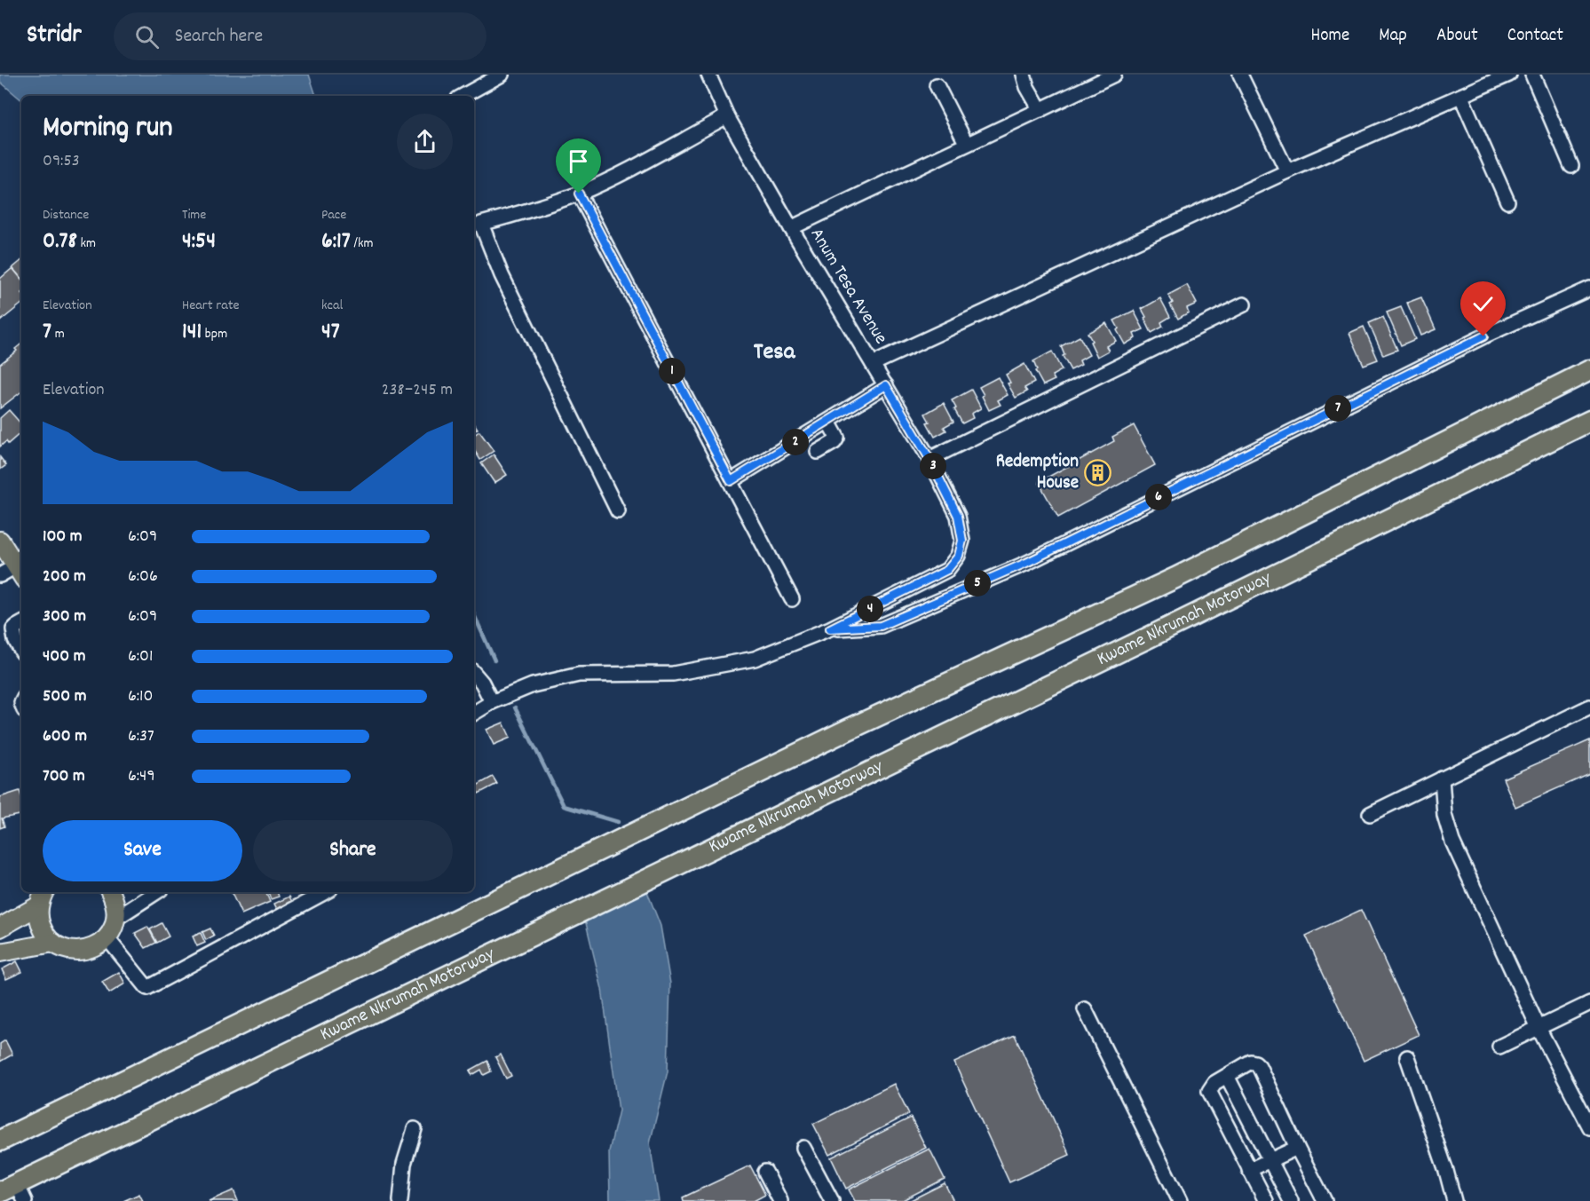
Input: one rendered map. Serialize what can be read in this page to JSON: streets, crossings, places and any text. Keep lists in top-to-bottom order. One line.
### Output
{"streets":{"highway":["Kwame Nkrumah Motorway"],"street":["Anum Tesa Avenue"]},"districts":["Tesa"],"places":{"building":["Redemption House"]},"page":{"header":"Stridr","search":"Search here","nav":["Home","Map","About","Contact"],"heading":["Morning run","09:53"],"stats":[["Distance","0.78 km"],["Time","4:54"],["Pace","6:17 /km"],["Elevation","7 m"],["Heart rate","141 bpm"],["kcal","47"]],"pins":["1","7","2","3","6","5","4"],"chart":["Elevation","238–245 m"],"list":[{"name":"100 m","note":"6:09"},{"name":"200 m","note":"6:06"},{"name":"300 m","note":"6:09"},{"name":"400 m","note":"6:01"},{"name":"500 m","note":"6:10"},{"name":"600 m","note":"6:37"},{"name":"700 m","note":"6:49"}],"buttons":["Save","Share"]}}
